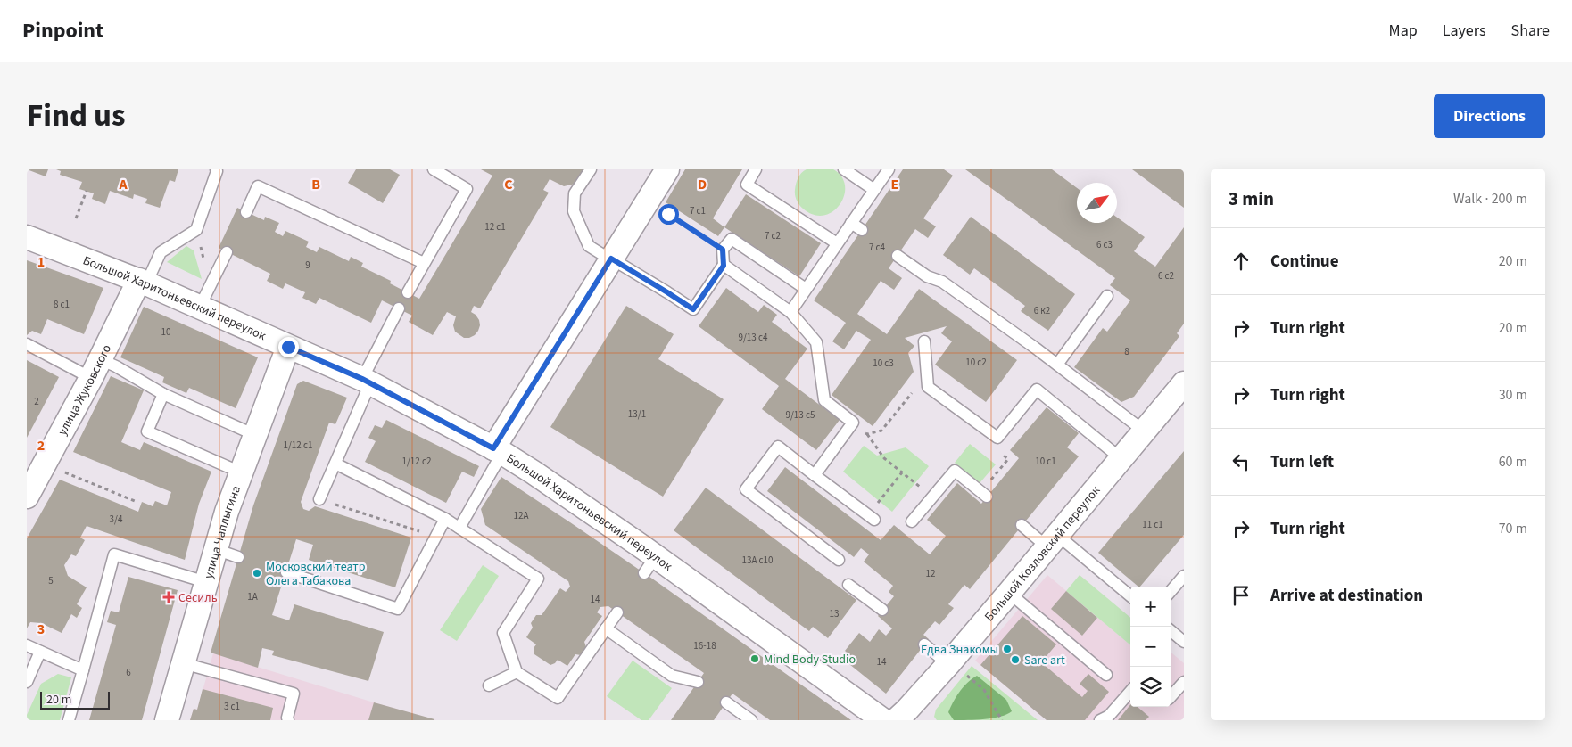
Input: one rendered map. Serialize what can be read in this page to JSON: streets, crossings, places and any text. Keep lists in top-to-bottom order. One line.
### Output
{"streets":{"street":["Большой Харитоньевский переулок","улица Жуковского","улица Чаплыгина","Большой Козловский переулок"]},"crossings":[["Большой Харитоньевский переулок","улица Жуковского"],["Большой Харитоньевский переулок","улица Чаплыгина"]],"places":{"other":["Московский театр Олега Табакова","Едва Знакомы","Mind Body Studio","Sare art"],"health":["Сесиль"]},"house_numbers":["7 с1","12 с1","7 с2","6 с3","7 с4","9","6 с2","8 с1","6 к2","10","9/13 с4","8","10 с2","10 с3","2","13/1","9/13 с5","1/12 с1","1/12 с2","10 с1","12А","3/4","11 с1","13А с10","12","5","1А","14","13","16-18","14","6","3 с1"],"scale_bar":"20 m","north":"top right","page":{"header":"Pinpoint","nav":["Map","Layers","Share"],"title":"Find us","buttons":"Directions","heading":["3 min","Walk · 200 m"],"list":[["Continue","20 m"],["Turn right","20 m"],["Turn right","30 m"],["Turn left","60 m"],["Turn right","70 m"],"Arrive at destination"],"map_buttons":["+","−"],"scale":"20 m"},"grid":{"columns":["A","B","C","D","E"],"rows":["1","2","3"]}}
